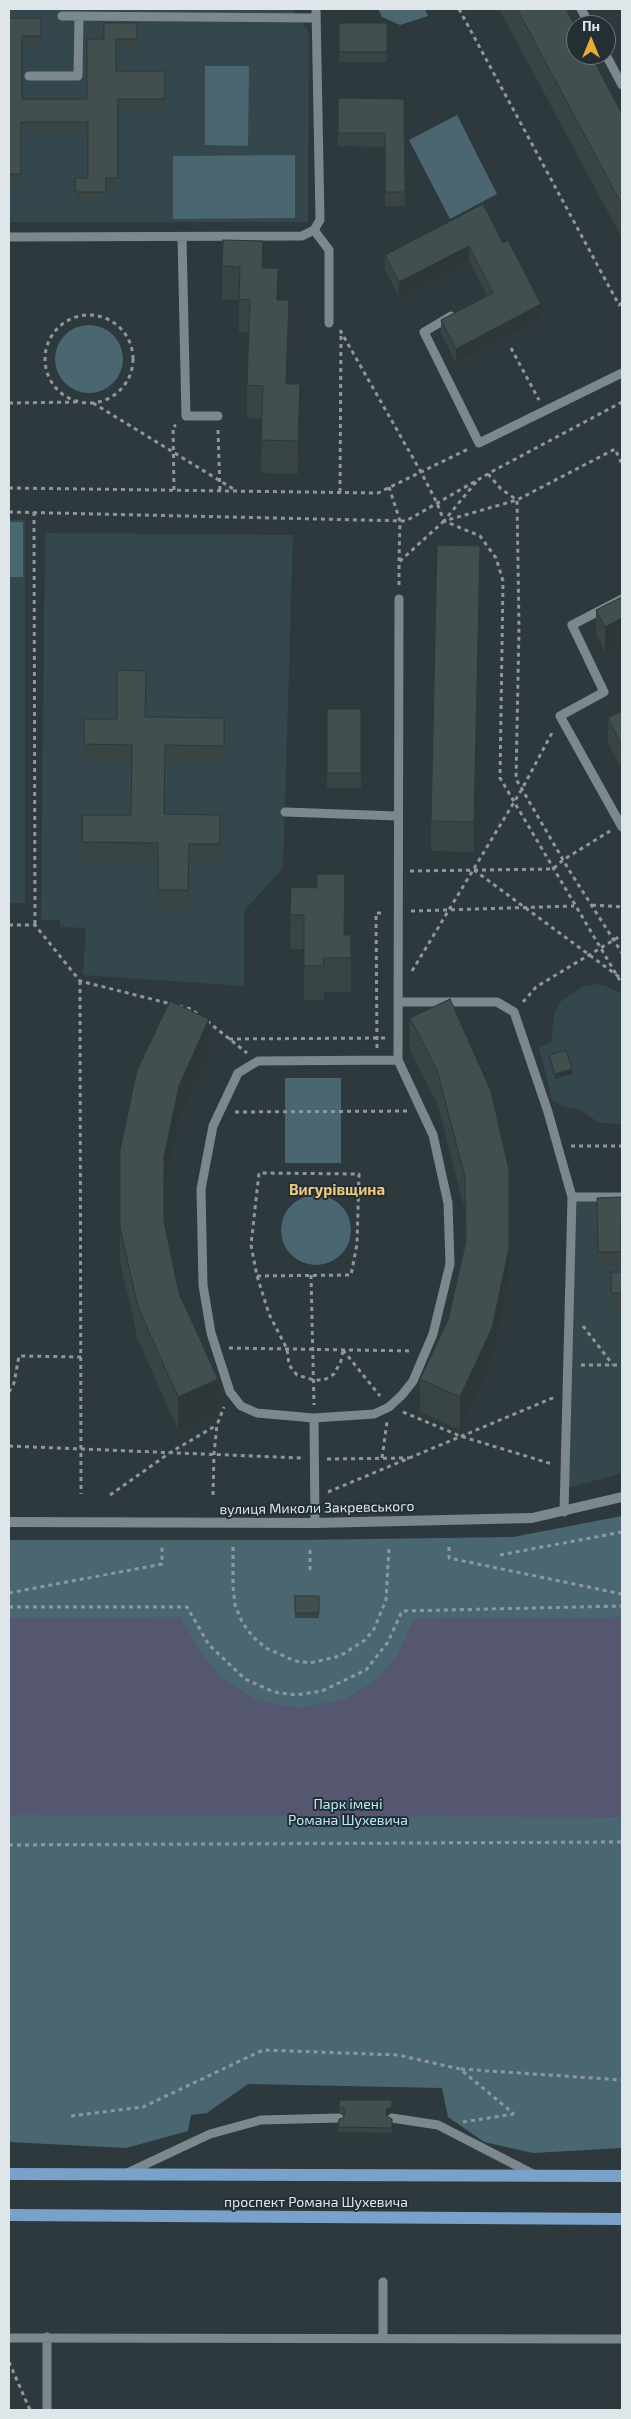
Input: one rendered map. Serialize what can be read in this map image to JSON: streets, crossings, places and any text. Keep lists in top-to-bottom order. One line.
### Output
{"streets":{"main road":["проспект Романа Шухевича"],"street":["вулиця Миколи Закревського"]},"districts":["Вигурівщина"],"parks":["Парк імені Романа Шухевича"],"north":"top"}
